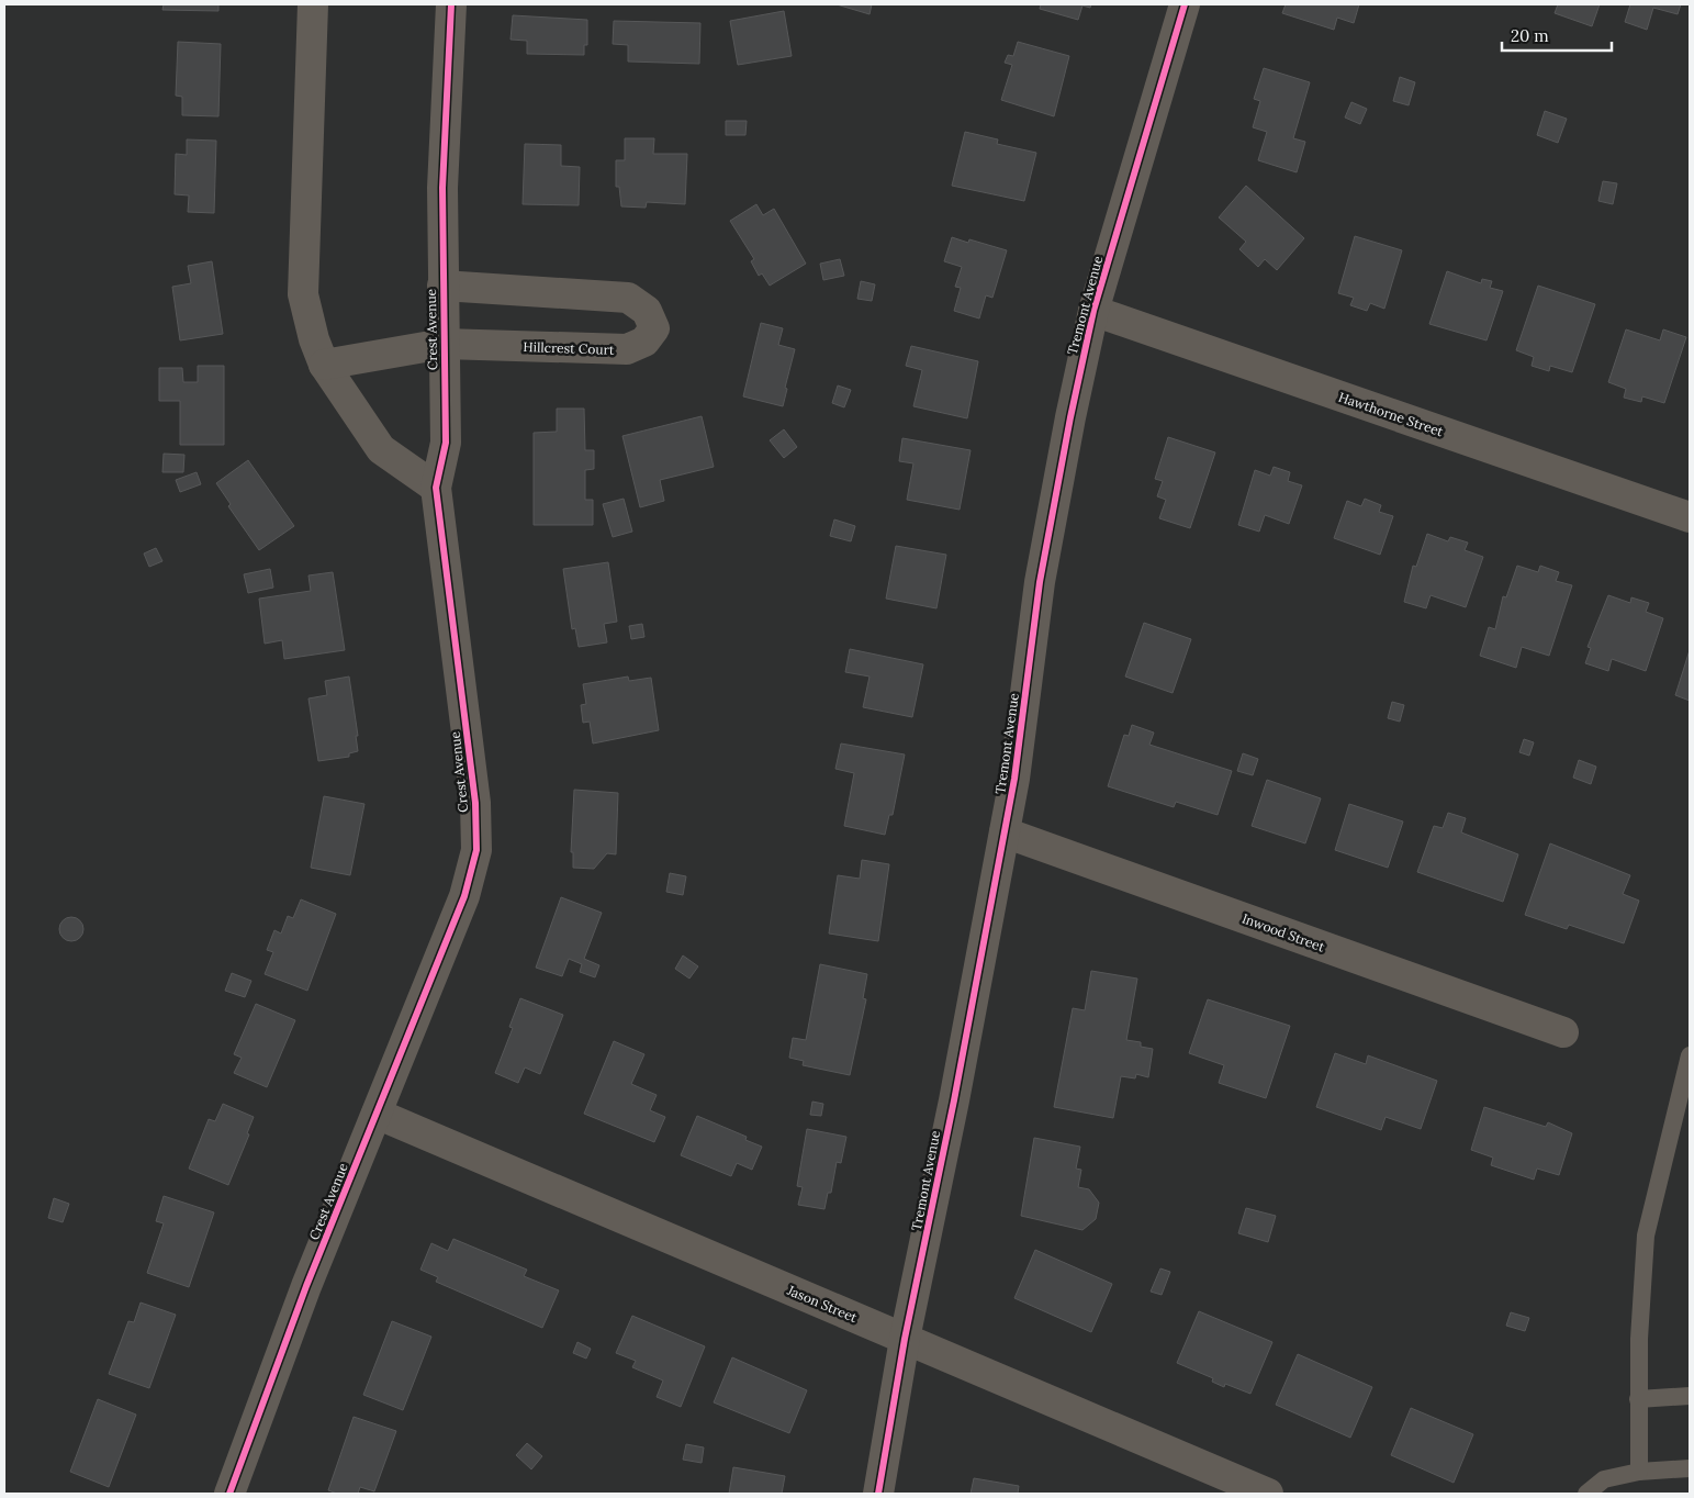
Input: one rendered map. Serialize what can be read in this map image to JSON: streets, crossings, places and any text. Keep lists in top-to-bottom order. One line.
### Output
{"streets":{"street":["Tremont Avenue","Crest Avenue","Hillcrest Court","Hawthorne Street","Inwood Street","Jason Street"]},"crossings":[["Tremont Avenue","Hawthorne Street"],["Tremont Avenue","Inwood Street"],["Tremont Avenue","Jason Street"],["Crest Avenue","Hillcrest Court"],["Crest Avenue","Jason Street"]],"scale_bar":"20 m"}
